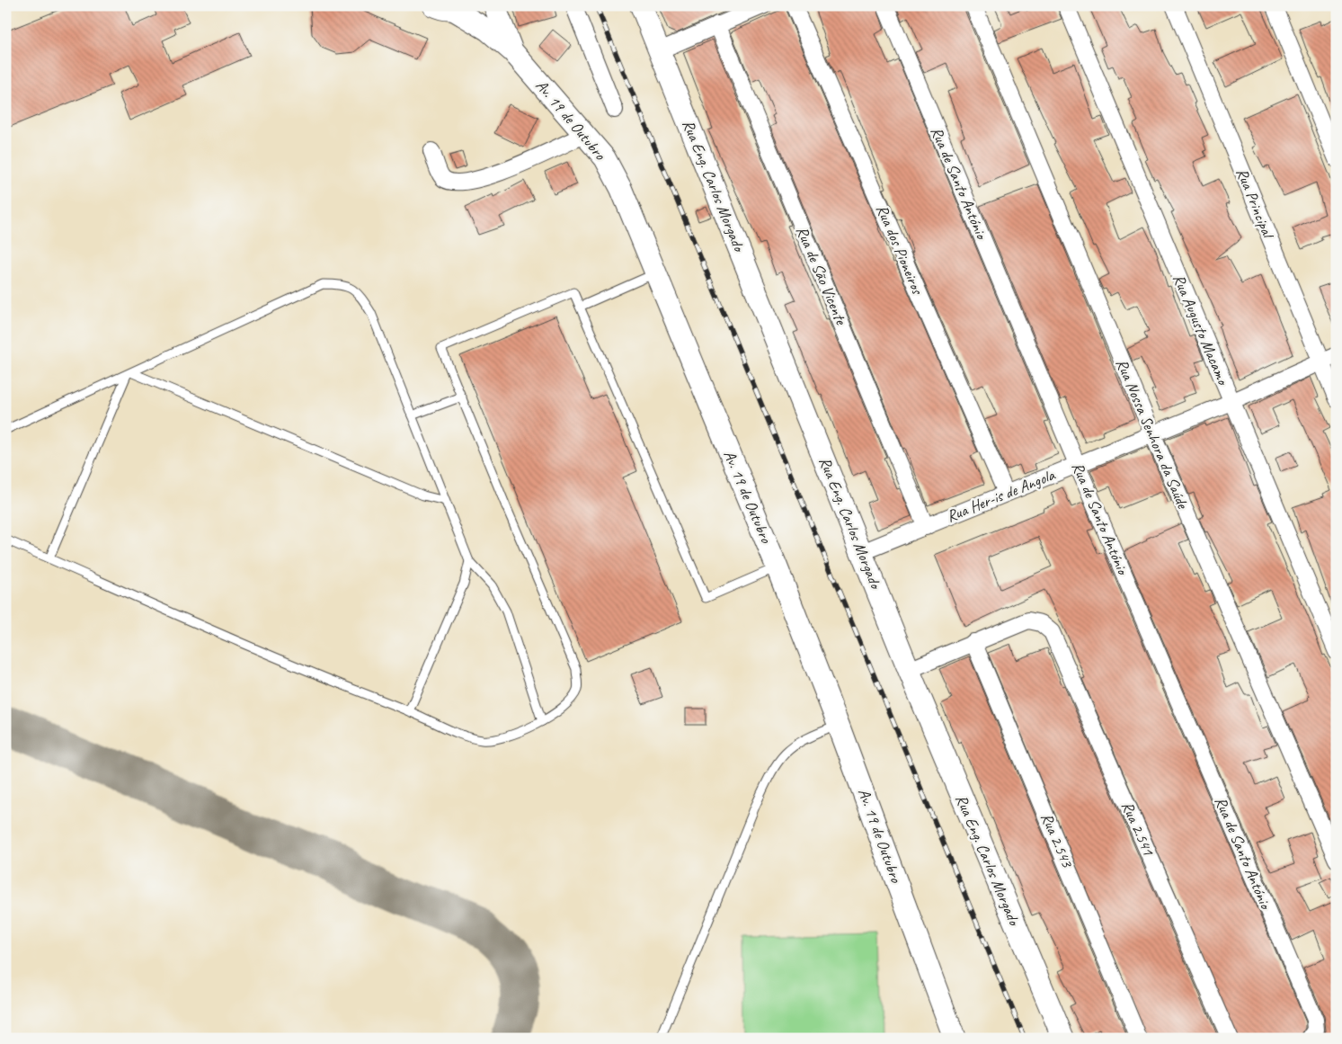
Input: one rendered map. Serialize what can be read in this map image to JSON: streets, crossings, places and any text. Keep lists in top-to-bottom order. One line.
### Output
{"streets":{"street":["Av. 19 de Outubro","Rua de Santo António","Rua Eng. Carlos Morgado","Rua Principal","Rua dos Pioneiros","Rua de São Vicente","Rua Augusto Macamo","Rua Nossa Senhora da Saúde","Rua Her-is de Angola","Rua 2.541","Rua 2.543"]},"crossings":[["Rua de Santo António","Rua Her-is de Angola"],["Rua Eng. Carlos Morgado","Rua Her-is de Angola"],["Rua Principal","Rua Her-is de Angola"],["Rua dos Pioneiros","Rua Her-is de Angola"],["Rua de São Vicente","Rua Her-is de Angola"],["Rua Augusto Macamo","Rua Her-is de Angola"],["Rua Nossa Senhora da Saúde","Rua Her-is de Angola"],["Rua 2.541","Rua 2.543"]]}
